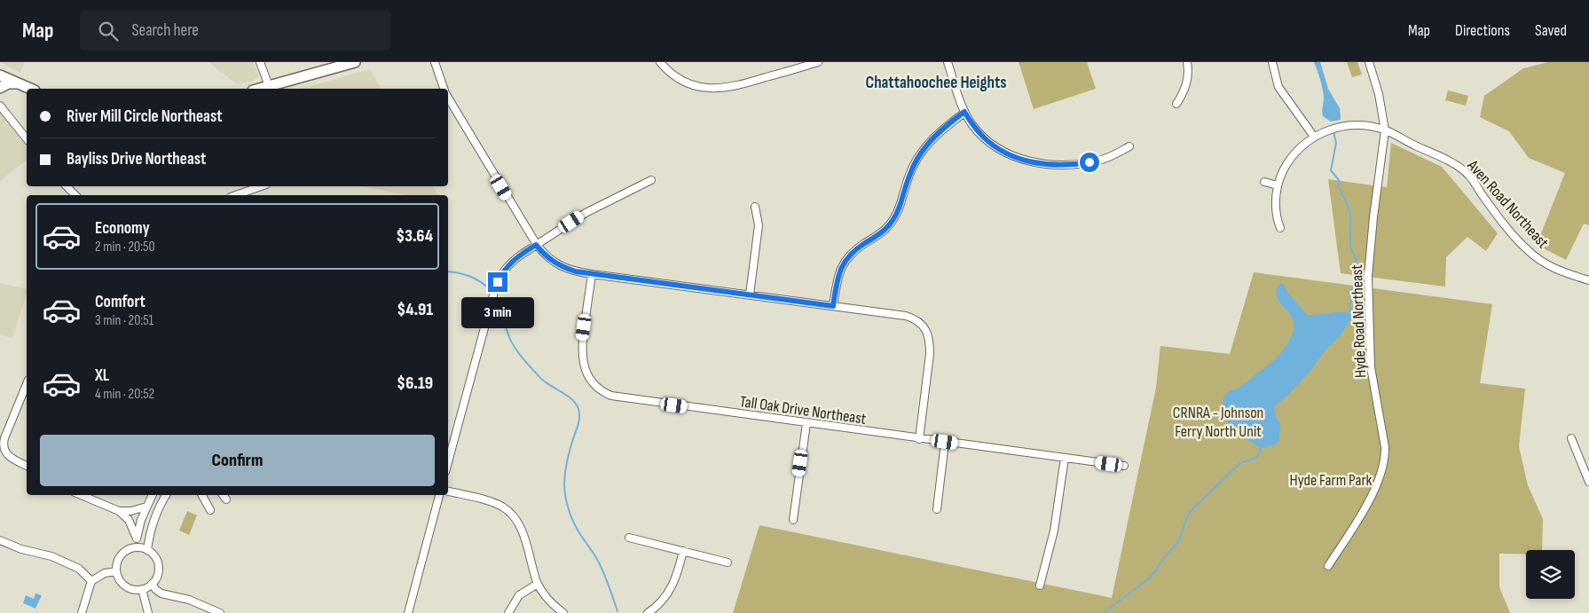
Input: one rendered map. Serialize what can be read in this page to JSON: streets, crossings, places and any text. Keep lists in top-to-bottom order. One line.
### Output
{"streets":{"street":["Aven Road Northeast","Hyde Road Northeast","Tall Oak Drive Northeast"]},"crossings":[["Aven Road Northeast","Hyde Road Northeast"]],"districts":["Chattahoochee Heights"],"parks":["CRNRA - Johnson Ferry North Unit","Hyde Farm Park"],"page":{"header":"Map","search":"Search here","nav":["Map","Directions","Saved"],"banner":["River Mill Circle Northeast","Bayliss Drive Northeast"],"list":[{"name":"Economy","note":"2 min · 20:50","value":"$3.64"},{"name":"Comfort","note":"3 min · 20:51","value":"$4.91"},{"name":"XL","note":"4 min · 20:52","value":"$6.19"}],"bubble":"3 min","buttons":"Confirm"}}
